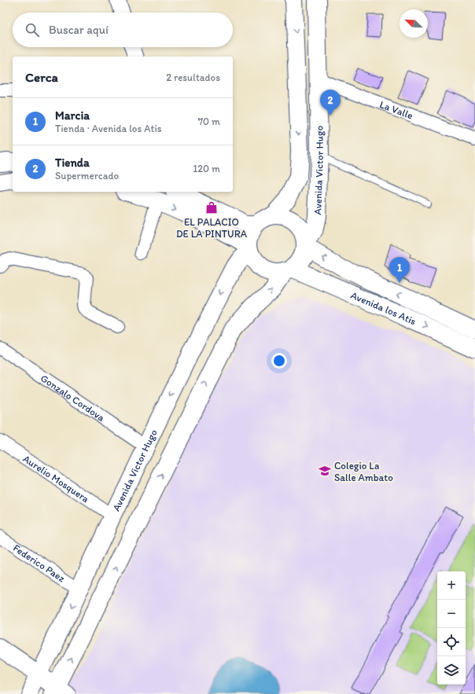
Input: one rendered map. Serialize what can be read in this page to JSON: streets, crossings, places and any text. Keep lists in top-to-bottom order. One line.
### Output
{"streets":{"main road":["Avenida Victor Hugo","Avenida los Atis"],"street":["La Valle","Gonzalo Cordova","Aurelio Mosquera","Federico Paez"]},"crossings":[["La Valle","Avenida Victor Hugo"],["Avenida Victor Hugo","Avenida los Atis"],["Avenida Victor Hugo","Gonzalo Cordova"],["Avenida Victor Hugo","Aurelio Mosquera"],["Avenida Victor Hugo","Federico Paez"]],"places":{"shop":["EL PALACIO DE LA PINTURA"],"school or university":["Colegio La Salle Ambato"]},"north":"top left","page":{"search":"Buscar aquí","heading":["Cerca","2 resultados"],"pins":["2","1"],"list":[{"mark":"1","name":"Marcia","note":"Tienda · Avenida los Atis","value":"70 m"},{"mark":"2","name":"Tienda","note":"Supermercado","value":"120 m"}],"map_buttons":["+","−"]}}
